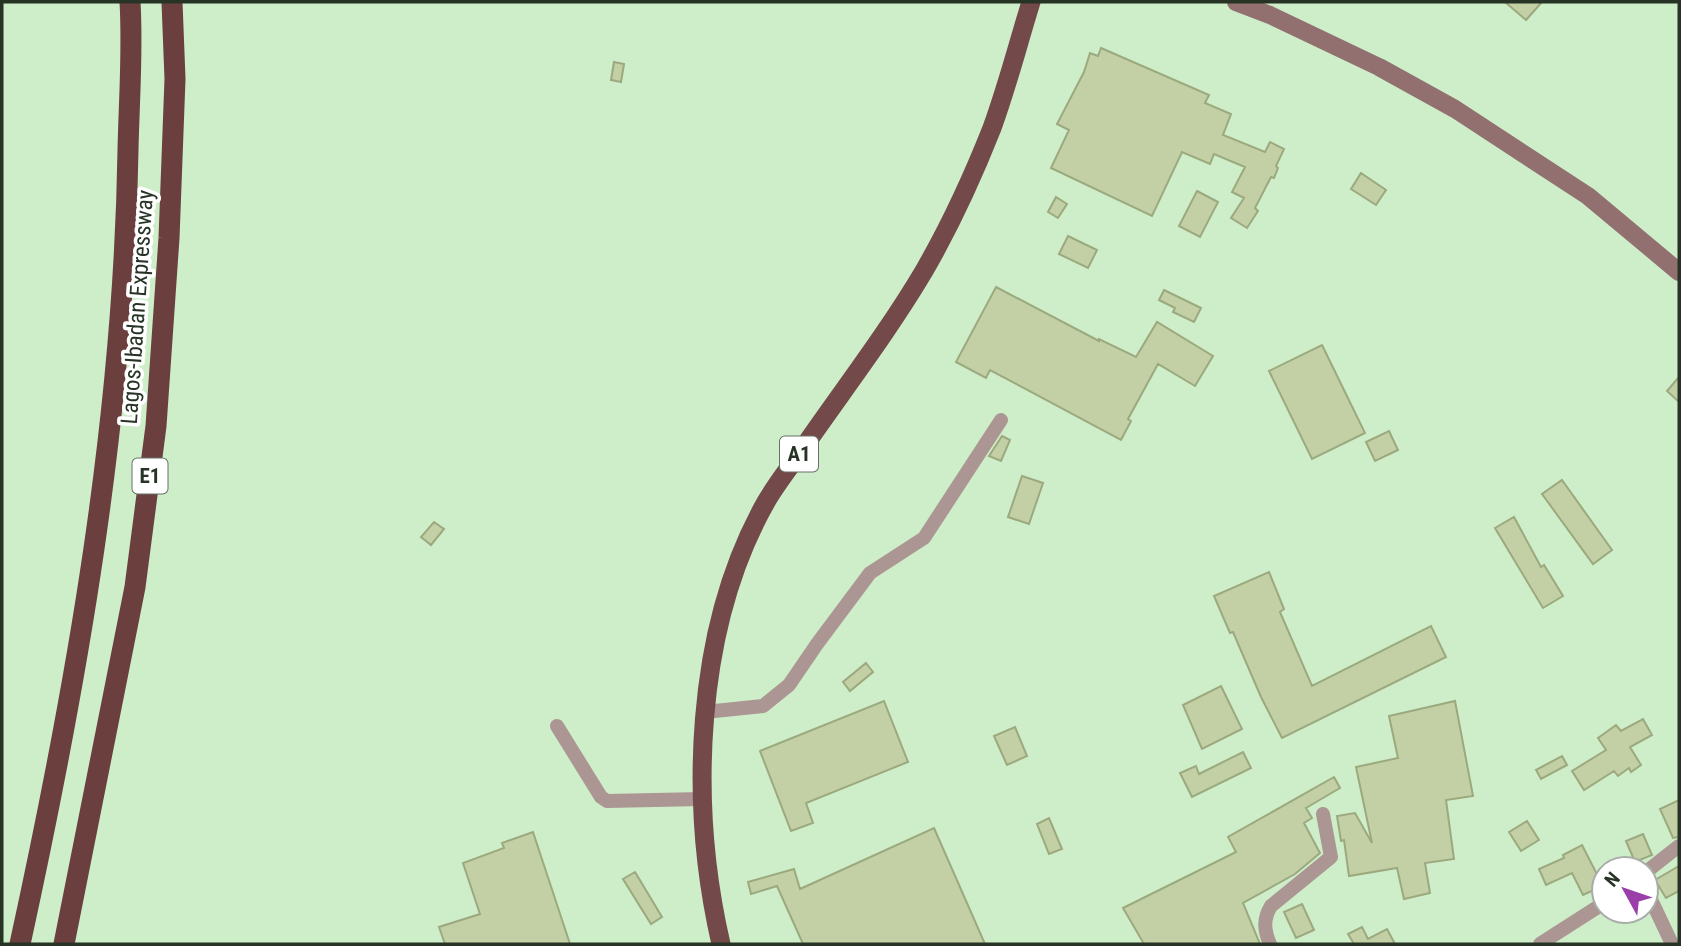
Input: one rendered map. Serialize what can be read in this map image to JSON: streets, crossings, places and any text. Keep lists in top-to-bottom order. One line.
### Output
{"streets":{"highway":["Lagos-Ibadan Expressway","A1","E1"]},"north":"top left"}
